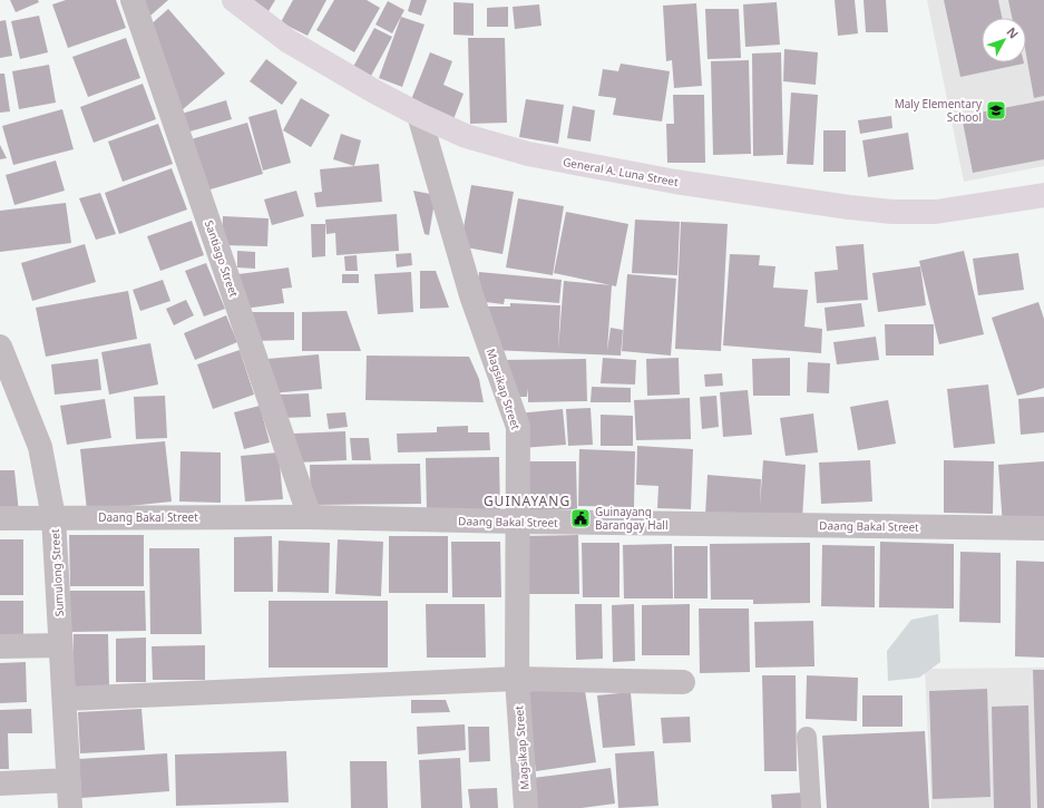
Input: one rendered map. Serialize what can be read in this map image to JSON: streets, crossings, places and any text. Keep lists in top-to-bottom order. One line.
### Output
{"streets":{"main road":["General A. Luna Street"],"street":["Santiago Street","Magsikap Street","Daang Bakal Street","Sumulong Street"]},"crossings":[["General A. Luna Street","Magsikap Street"],["Santiago Street","Daang Bakal Street"],["Magsikap Street","Daang Bakal Street"],["Daang Bakal Street","Sumulong Street"]],"districts":["GUINAYANG"],"places":{"school or university":["Maly Elementary School"],"public building":["Guinayang Barangay Hall"]},"north":"top right"}
